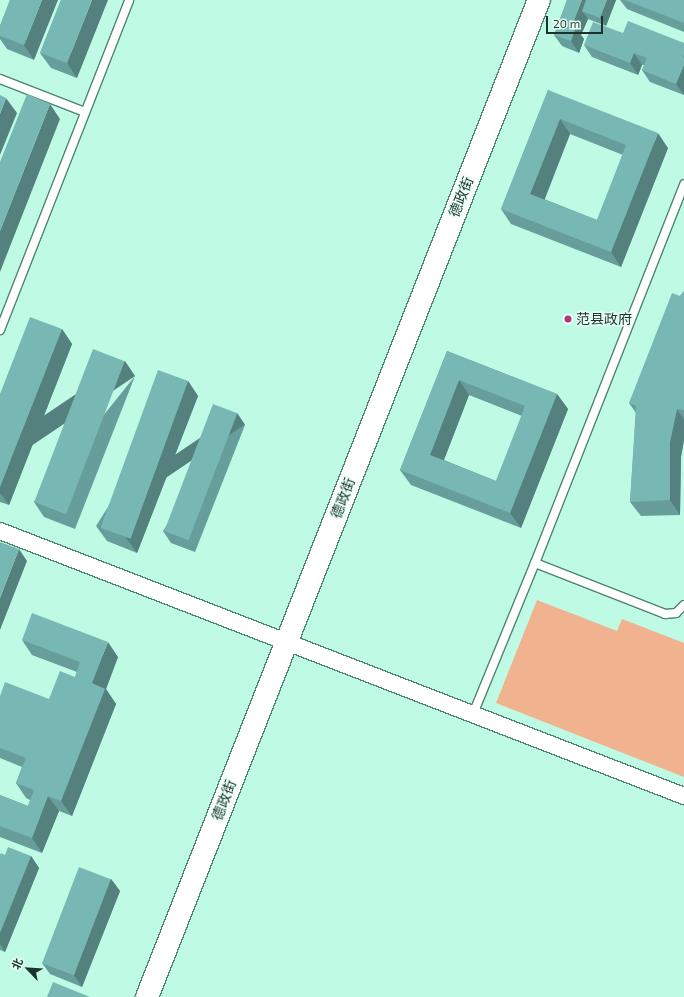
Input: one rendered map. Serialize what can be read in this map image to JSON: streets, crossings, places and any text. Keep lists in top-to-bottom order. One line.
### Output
{"streets":{"street":["德政街"]},"places":["范县政府"],"scale_bar":"20 m","north":"top left"}
